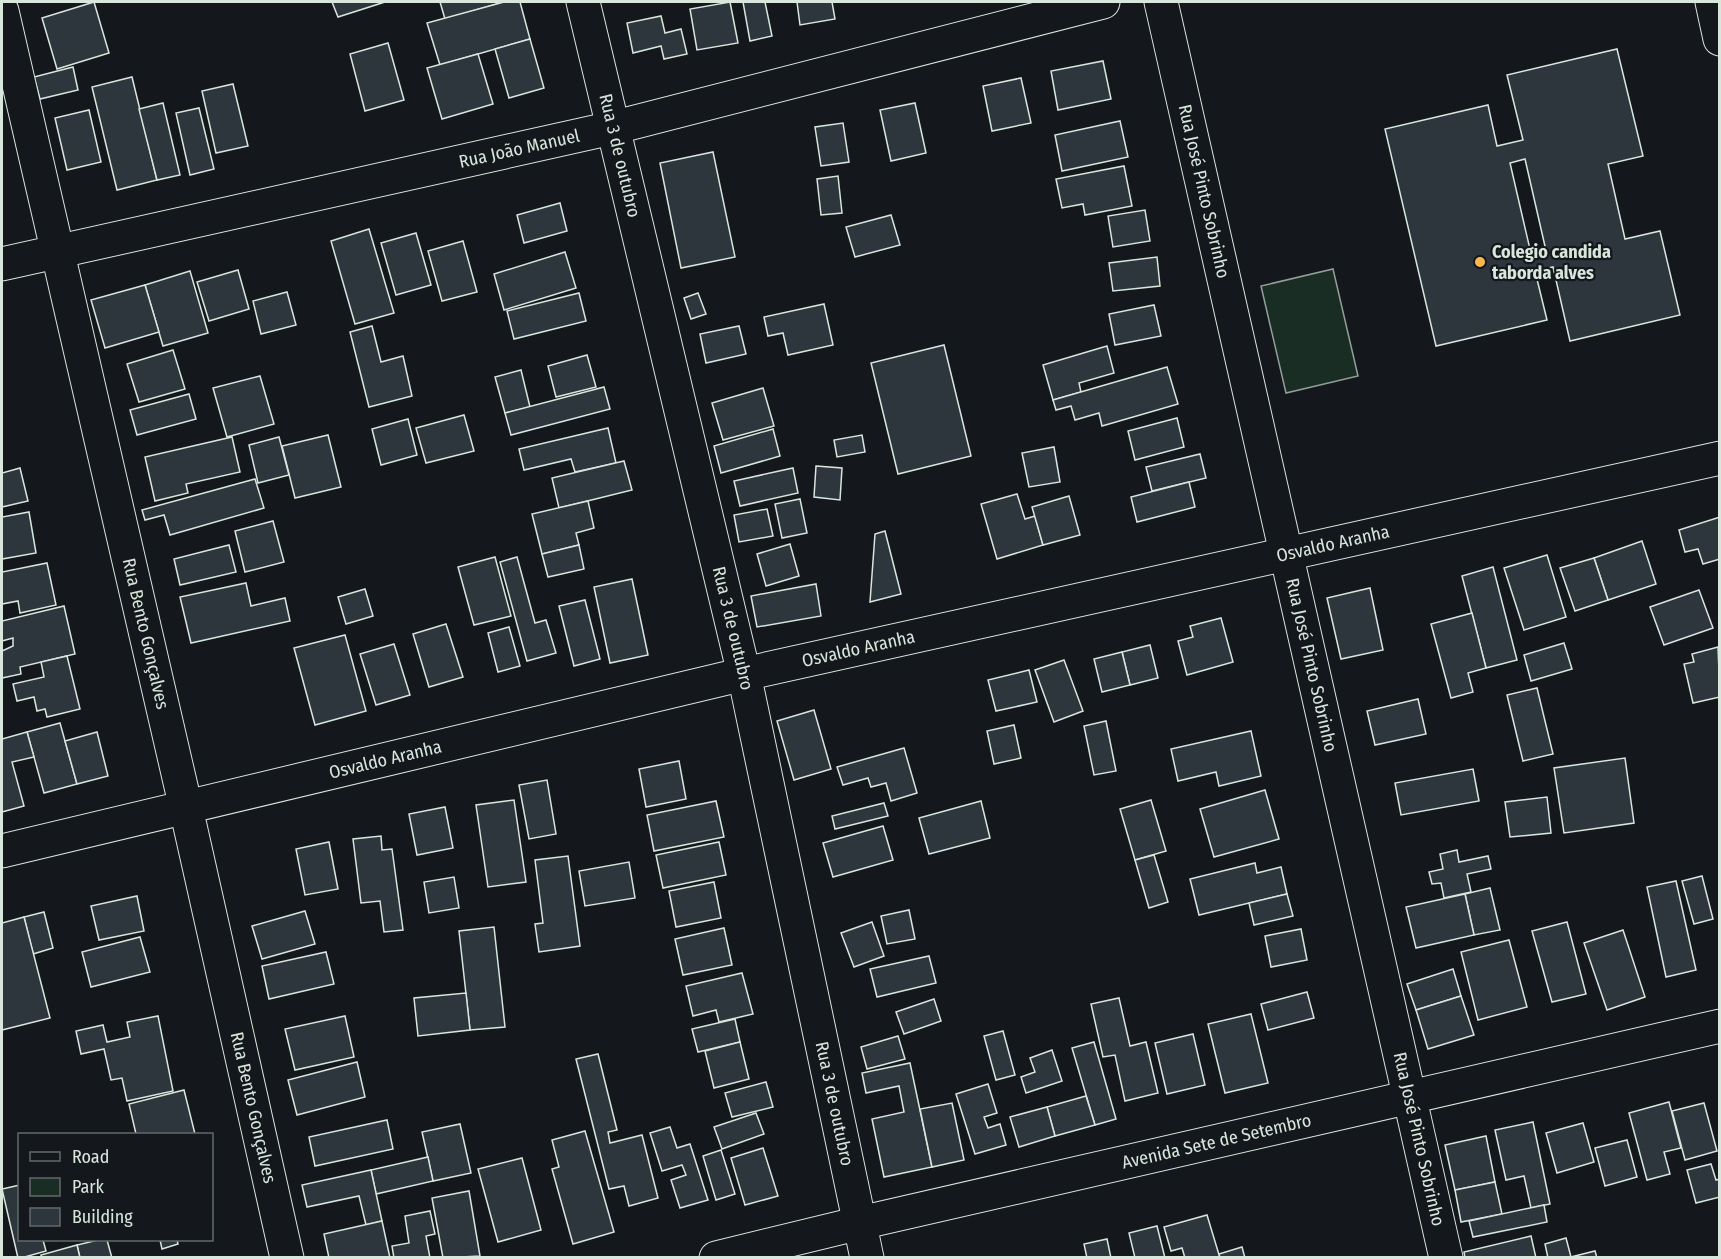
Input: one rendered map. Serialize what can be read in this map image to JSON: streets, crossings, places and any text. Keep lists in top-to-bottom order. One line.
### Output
{"streets":{"street":["Rua João Manuel","Rua 3 de outubro","Rua José Pinto Sobrinho","Osvaldo Aranha","Rua Bento Gonçalves","Avenida Sete de Setembro"]},"crossings":[["Rua João Manuel","Rua 3 de outubro"],["Rua João Manuel","Rua Bento Gonçalves"],["Rua 3 de outubro","Osvaldo Aranha"],["Rua 3 de outubro","Avenida Sete de Setembro"],["Rua José Pinto Sobrinho","Osvaldo Aranha"],["Rua José Pinto Sobrinho","Avenida Sete de Setembro"],["Osvaldo Aranha","Rua Bento Gonçalves"]],"places":["Colegio candida taborda alves"],"legend":["Road","Park","Building"]}
